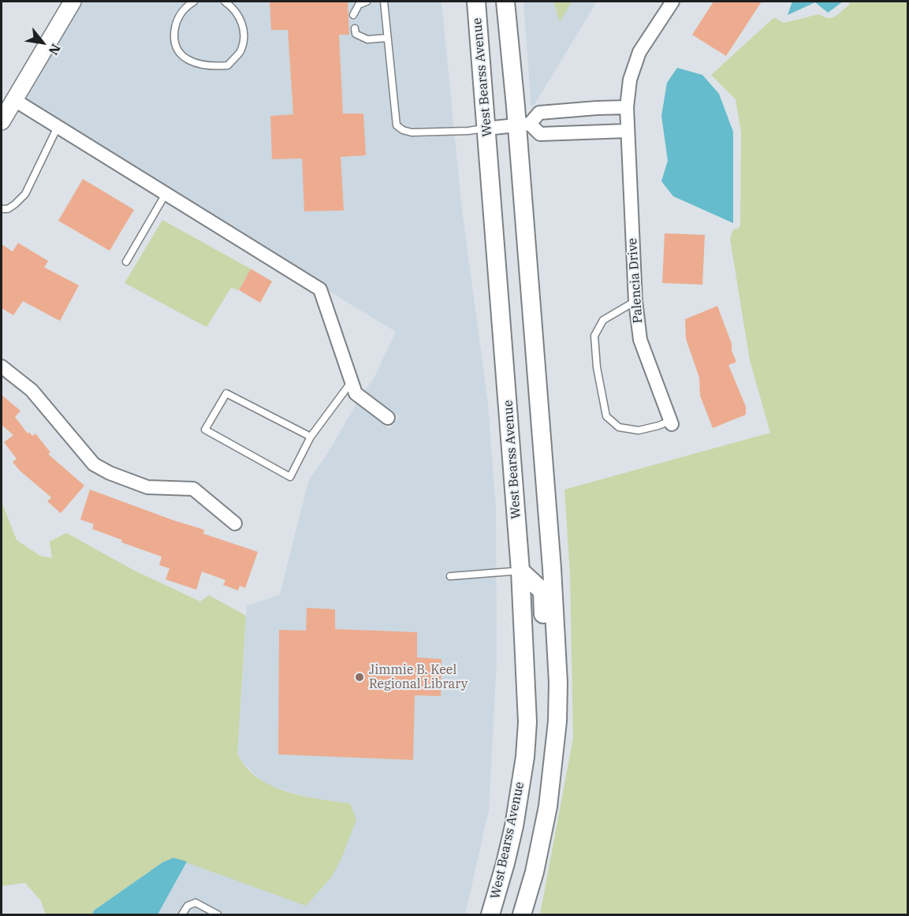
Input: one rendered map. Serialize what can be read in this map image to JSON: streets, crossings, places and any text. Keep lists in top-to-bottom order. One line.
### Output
{"streets":{"main road":["West Bearss Avenue"],"street":["Palencia Drive"]},"places":["Jimmie B. Keel Regional Library"],"north":"bottom right"}
